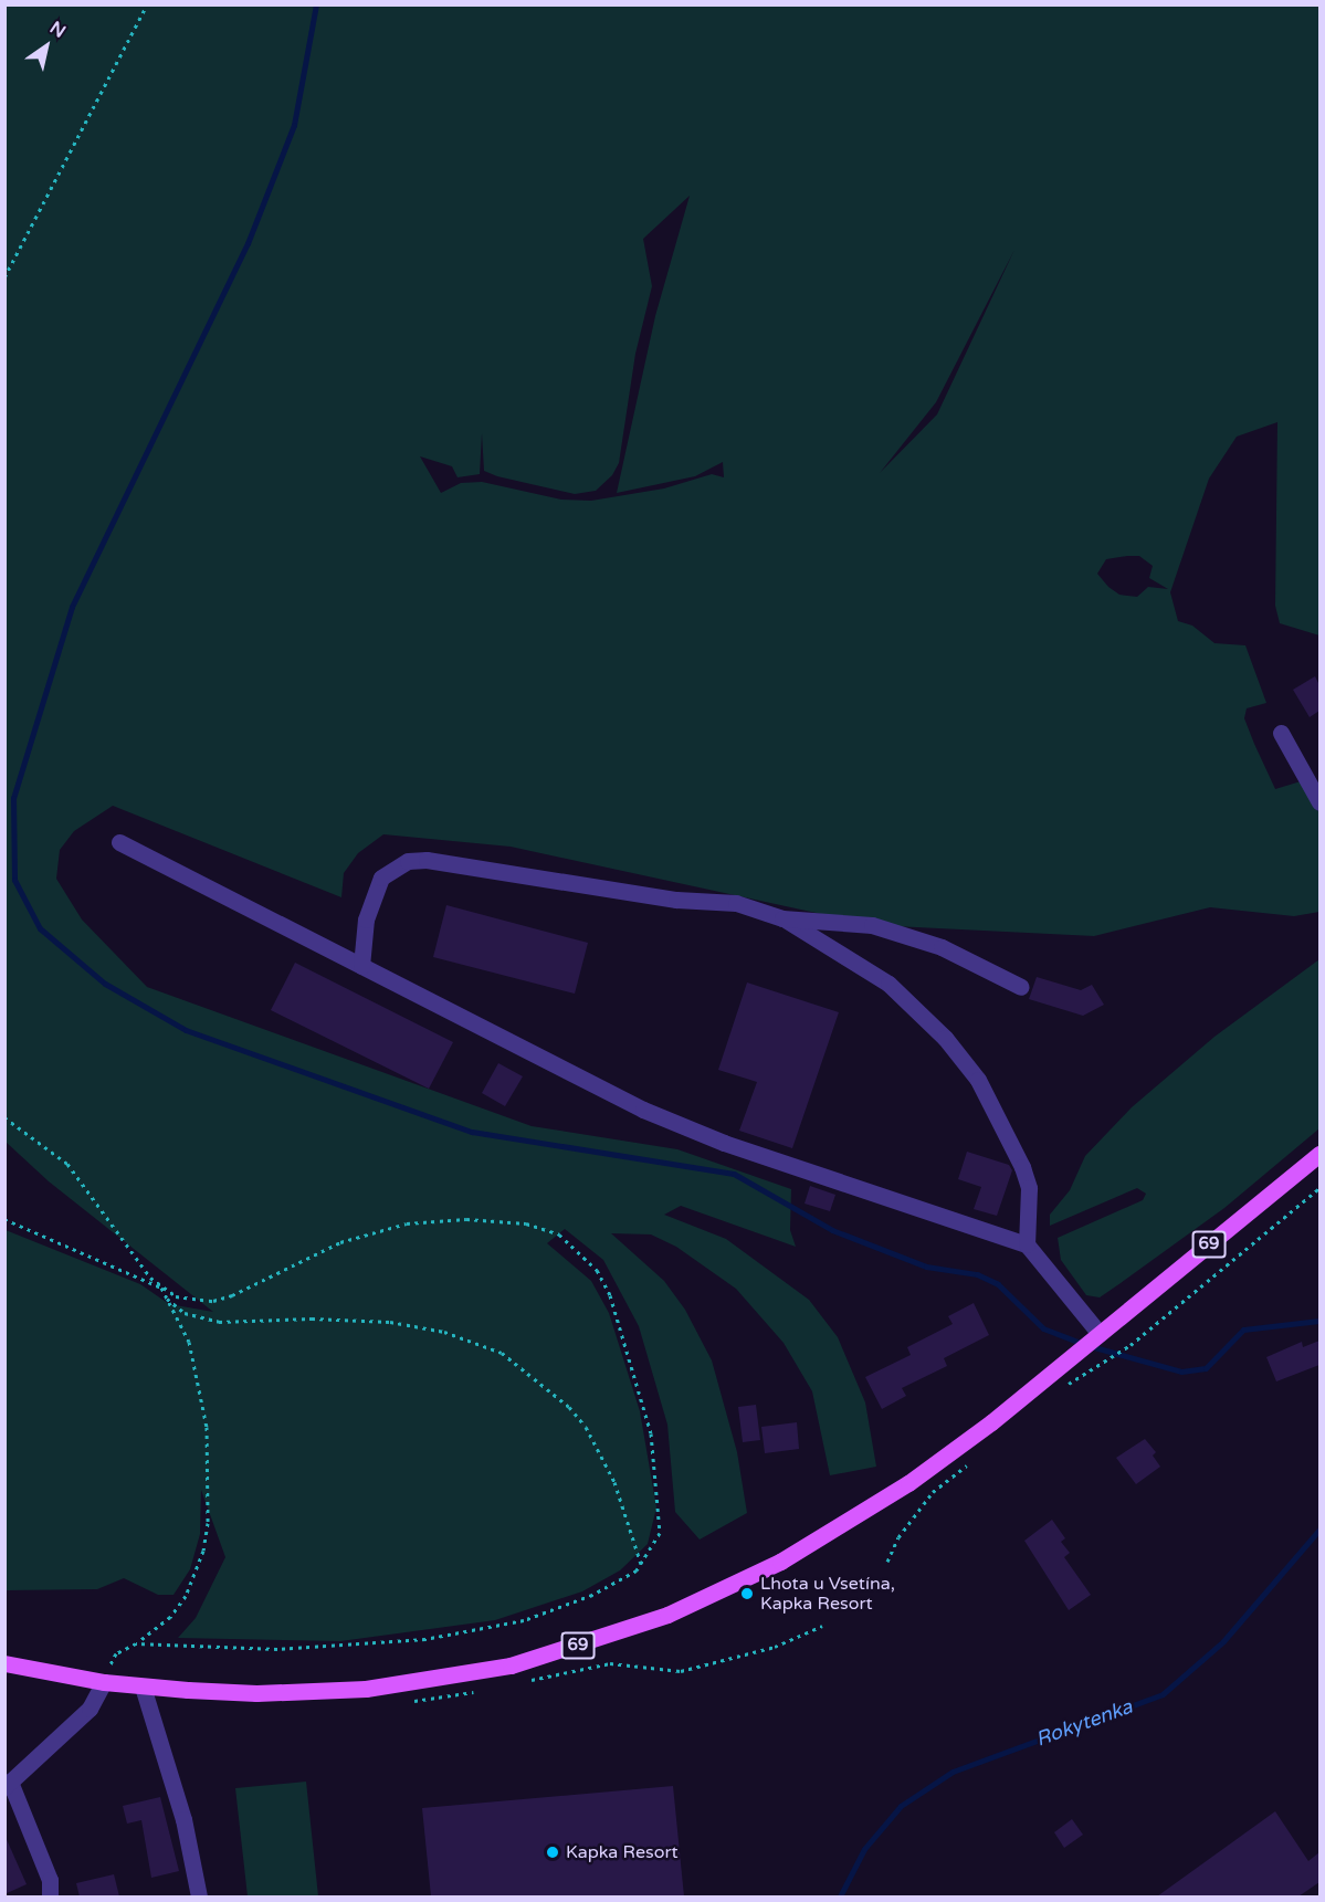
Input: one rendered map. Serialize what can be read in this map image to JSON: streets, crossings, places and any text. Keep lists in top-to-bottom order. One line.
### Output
{"streets":{"main road":["69"]},"water":["Rokytenka"],"places":["Lhota u Vsetína, Kapka Resort","Kapka Resort"],"north":"top right"}
